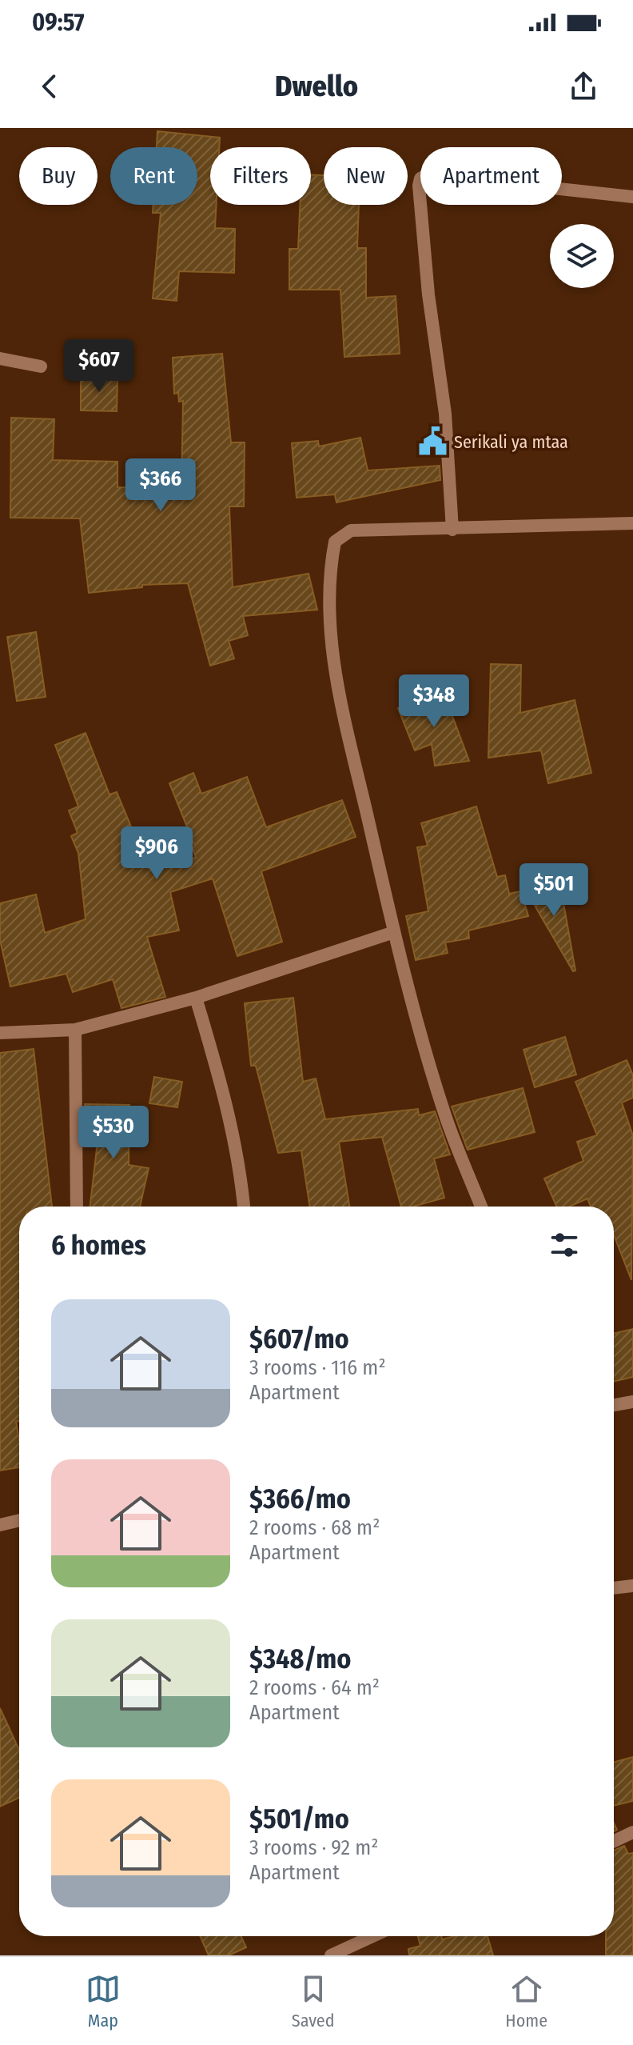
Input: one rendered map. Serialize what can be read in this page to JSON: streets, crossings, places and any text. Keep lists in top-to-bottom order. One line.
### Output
{"places":{"public building":["Serikali ya mtaa"]},"page":{"status":"09:57","header":"Dwello","chip":["Buy","Rent","Filters","New","Apartment"],"price":["$607","$366","$348","$906","$501","$530"],"heading":"6 homes","list":[{"name":"$607/mo","note":"3 rooms · 116 m² · Apartment"},{"name":"$366/mo","note":"2 rooms · 68 m² · Apartment"},{"name":"$348/mo","note":"2 rooms · 64 m² · Apartment"},{"name":"$501/mo","note":"3 rooms · 92 m² · Apartment"}],"tabs":["Map","Saved","Home"]}}
